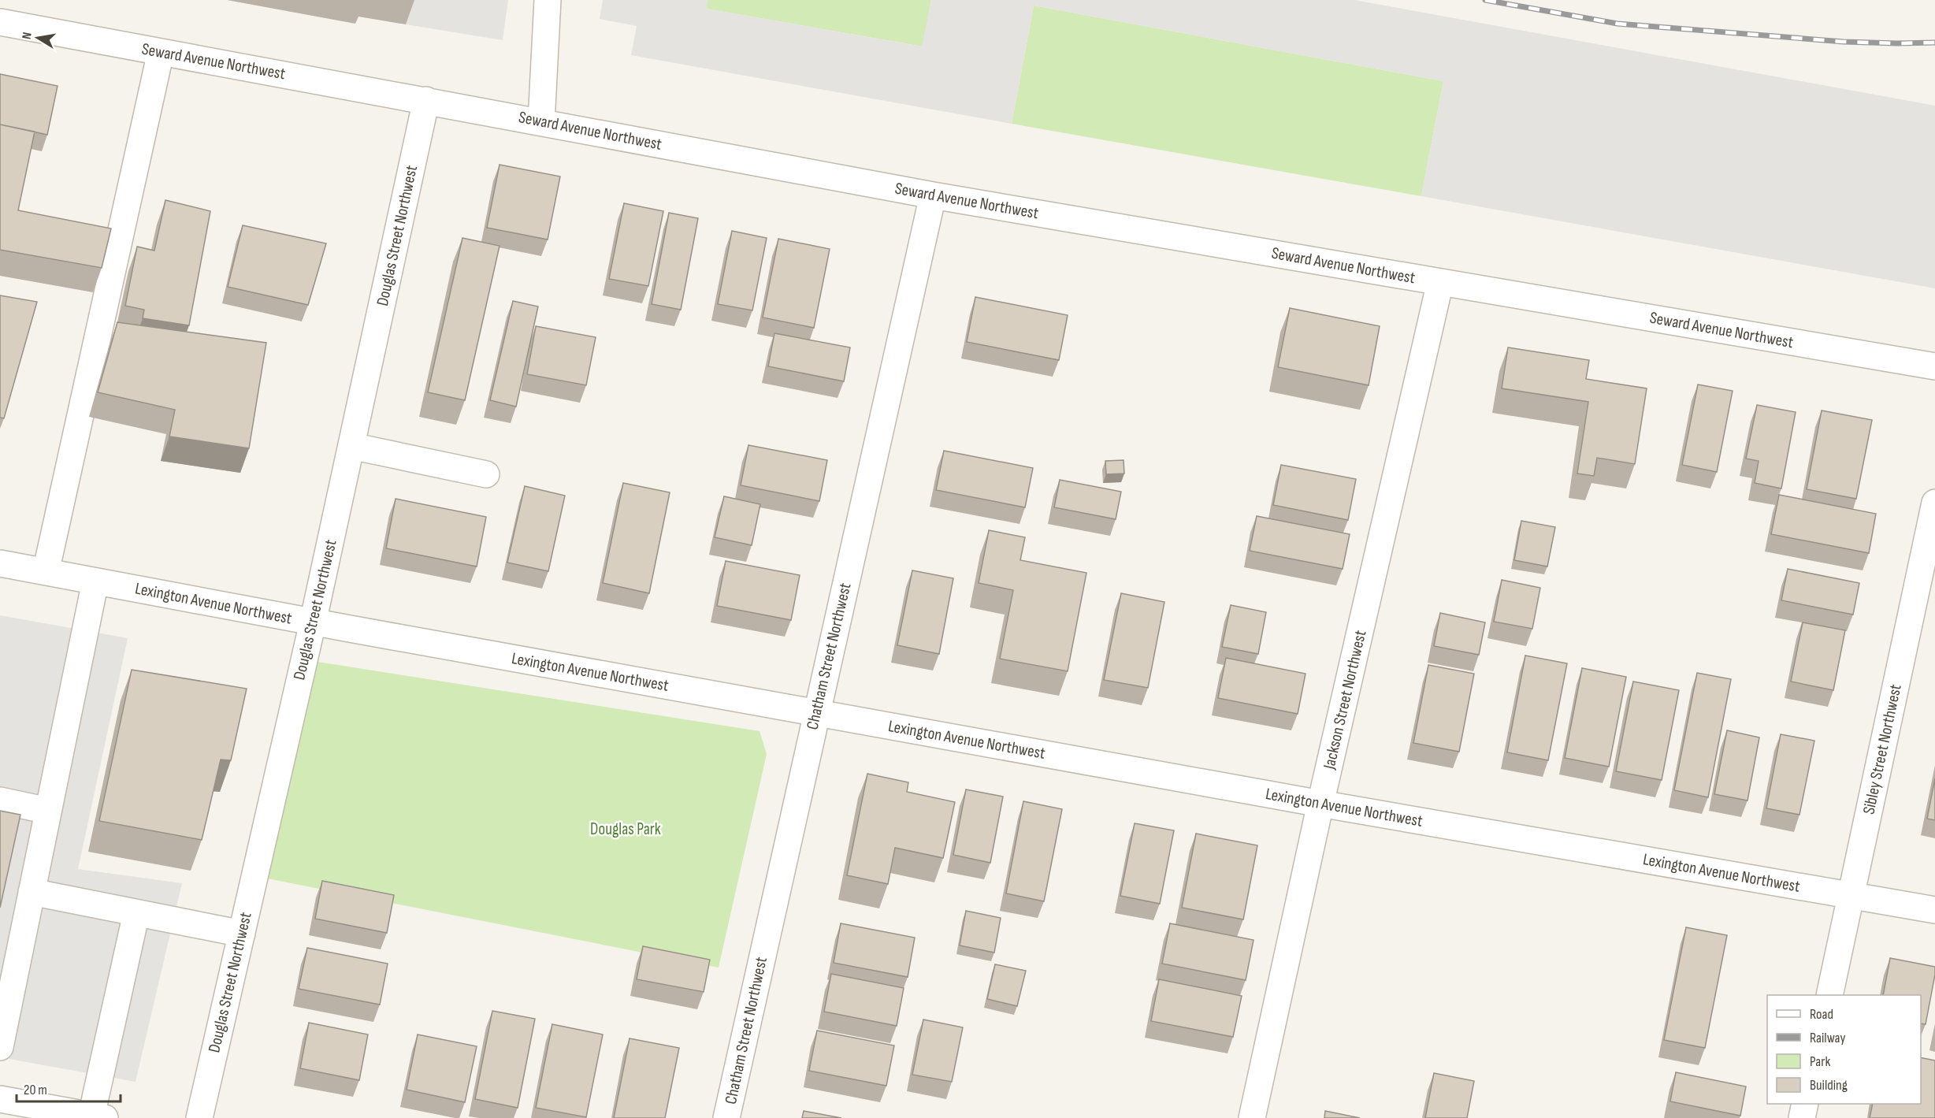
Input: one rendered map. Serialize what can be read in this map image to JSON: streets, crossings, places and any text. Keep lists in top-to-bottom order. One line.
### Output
{"streets":{"street":["Seward Avenue Northwest","Douglas Street Northwest","Lexington Avenue Northwest","Chatham Street Northwest","Jackson Street Northwest","Sibley Street Northwest"]},"crossings":[["Seward Avenue Northwest","Douglas Street Northwest"],["Seward Avenue Northwest","Chatham Street Northwest"],["Seward Avenue Northwest","Jackson Street Northwest"],["Douglas Street Northwest","Lexington Avenue Northwest"],["Lexington Avenue Northwest","Chatham Street Northwest"],["Lexington Avenue Northwest","Jackson Street Northwest"],["Lexington Avenue Northwest","Sibley Street Northwest"]],"parks":["Douglas Park"],"legend":["Road","Railway","Park","Building"],"scale_bar":"20 m","north":"left"}
